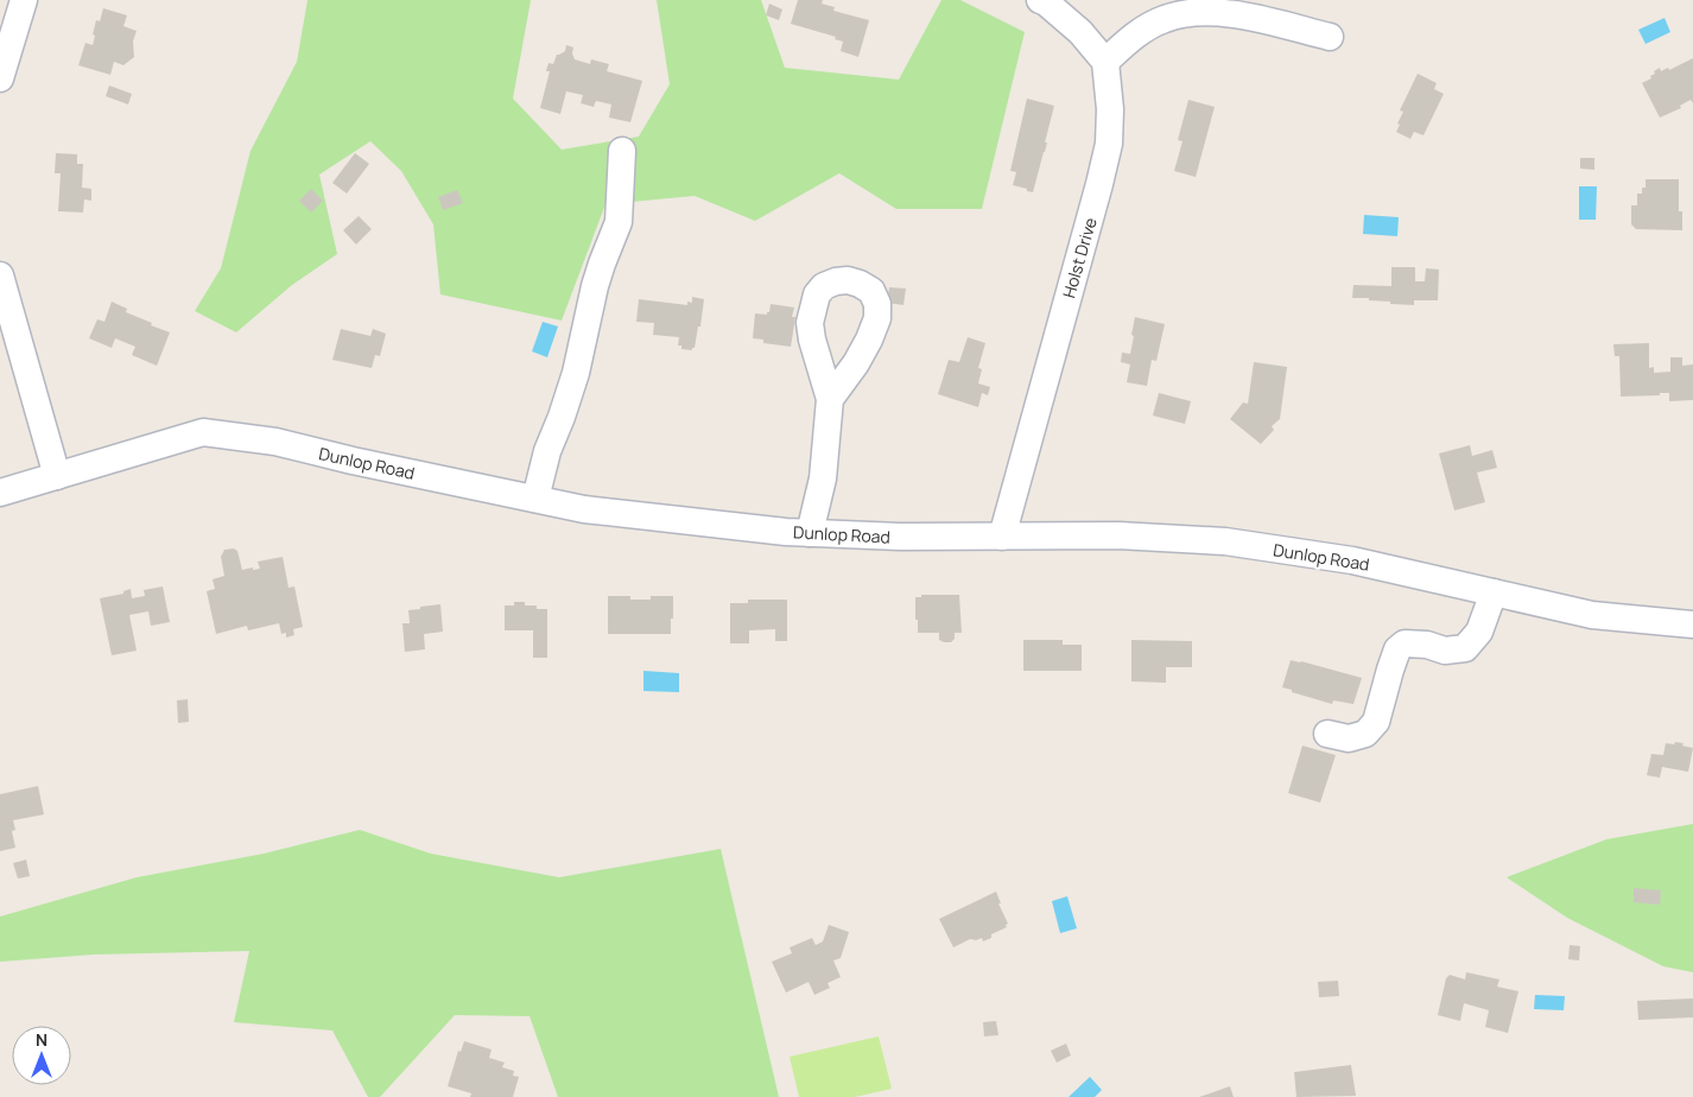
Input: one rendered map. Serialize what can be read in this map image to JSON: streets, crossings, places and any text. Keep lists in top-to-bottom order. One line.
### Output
{"streets":{"street":["Holst Drive","Dunlop Road"]},"crossings":[["Holst Drive","Dunlop Road"]],"north":"top"}
